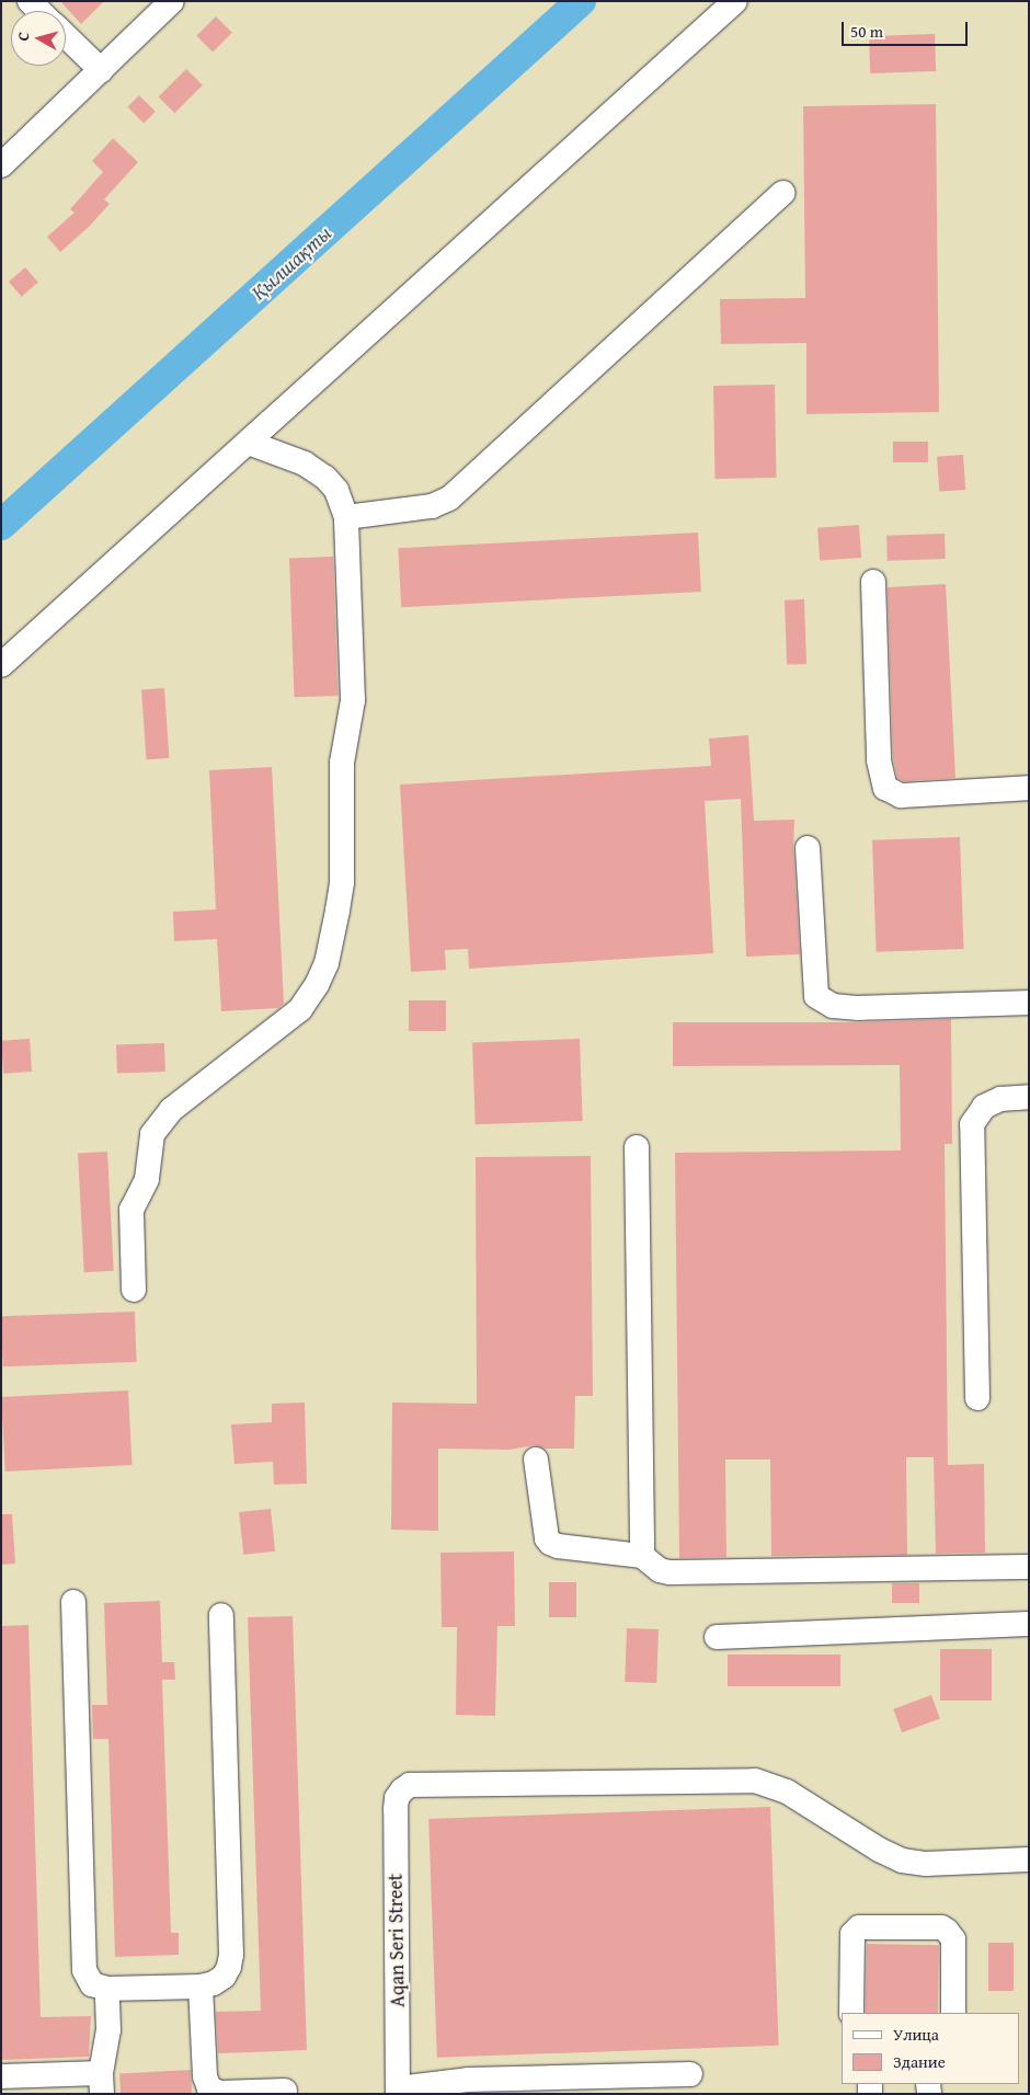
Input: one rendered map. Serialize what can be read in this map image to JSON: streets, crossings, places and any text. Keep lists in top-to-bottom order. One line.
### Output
{"streets":{"street":["Aqan Seri Street"]},"water":["Қылшақты"],"legend":["Улица","Здание"],"scale_bar":"50 m","north":"left"}
